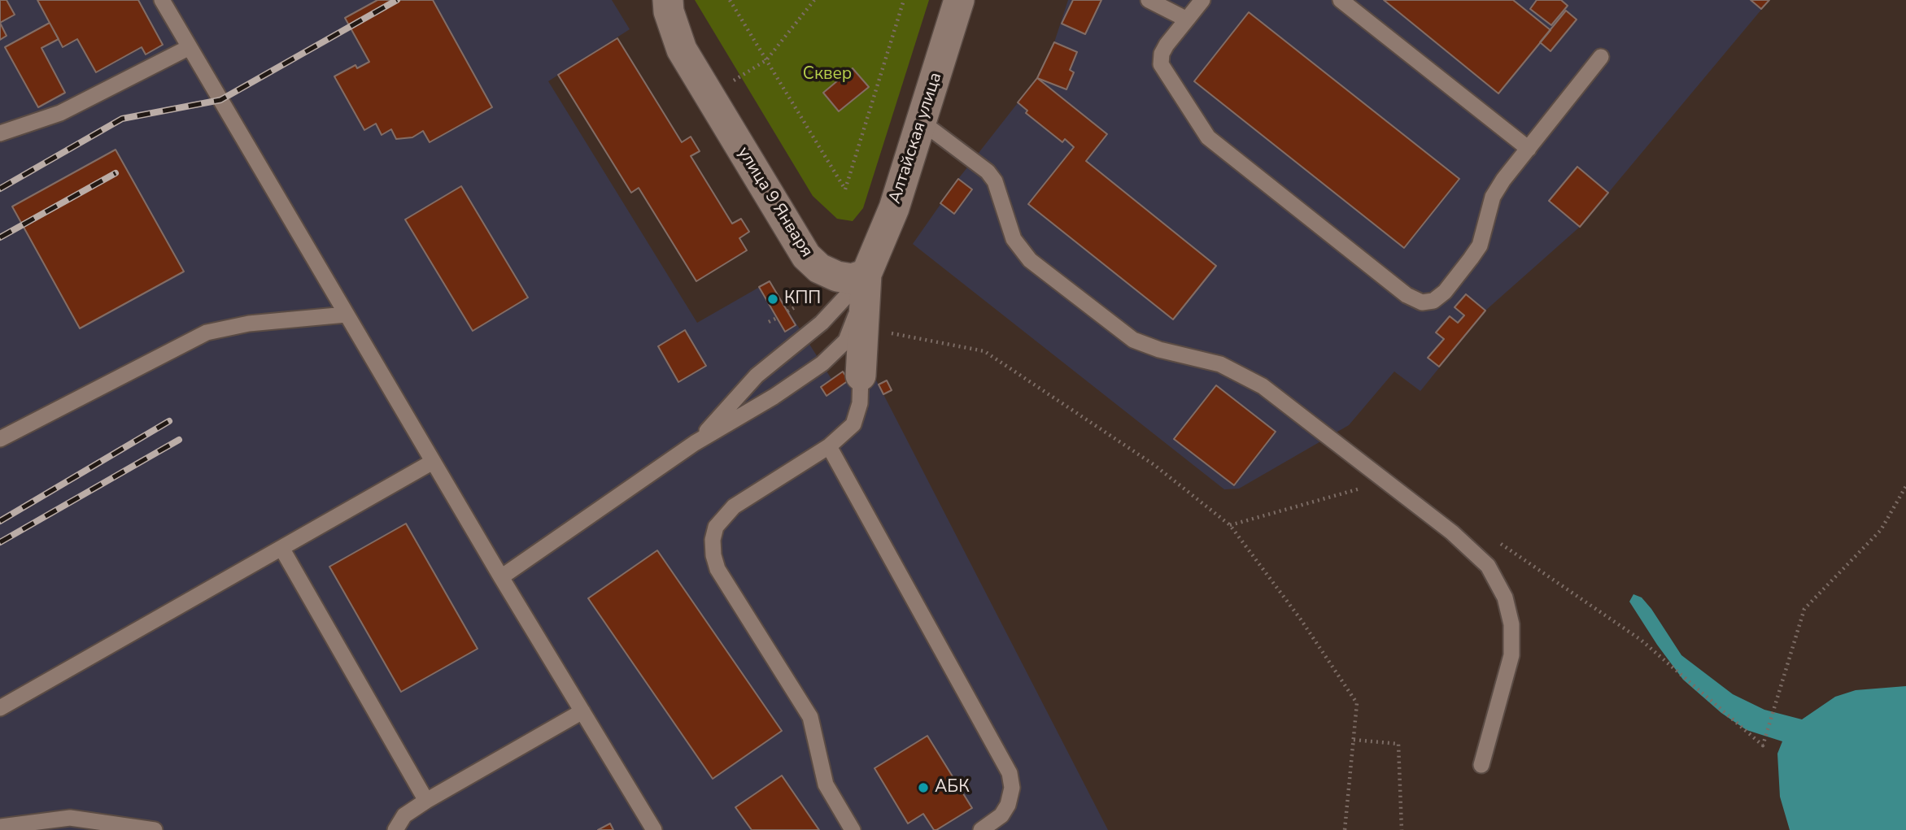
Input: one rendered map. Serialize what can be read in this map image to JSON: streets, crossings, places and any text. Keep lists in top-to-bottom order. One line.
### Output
{"streets":{"street":["Алтайская улица","улица 9 Января"]},"crossings":[["Алтайская улица","улица 9 Января"]],"parks":["Сквер"],"places":["КПП","АБК"]}
